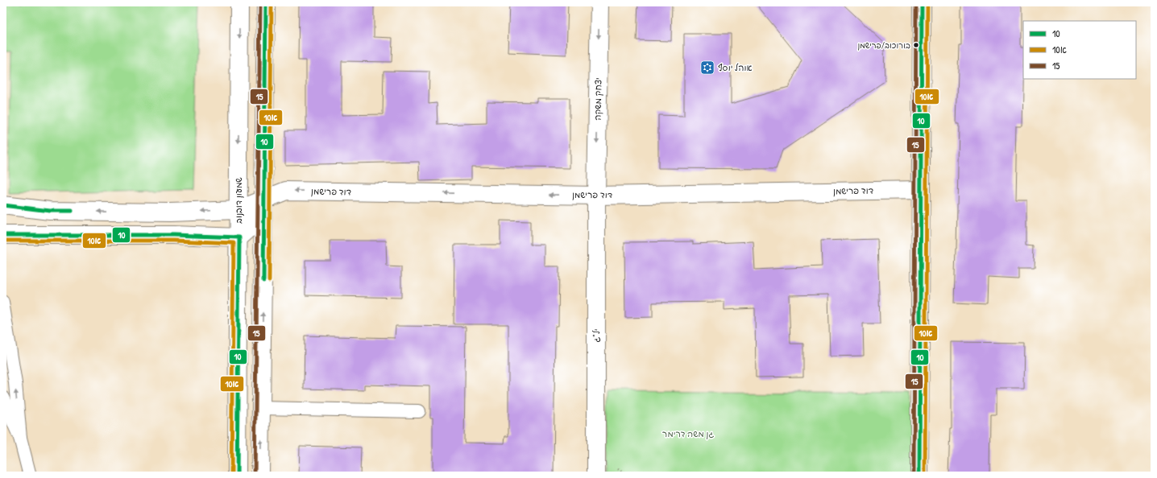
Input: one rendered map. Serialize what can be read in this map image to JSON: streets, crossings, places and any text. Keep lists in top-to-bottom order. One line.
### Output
{"streets":{"street":["יצחק משקה","דוד פרישמן","שמעון דובנוב","יל\"ג"]},"crossings":[["יצחק משקה","דוד פרישמן"],["יצחק משקה","יל\"ג"],["דוד פרישמן","שמעון דובנוב"],["דוד פרישמן","יל\"ג"]],"one_way":["יצחק משקה"],"parks":["גן משה דרימר"],"places":{"other":["בורוכוב/פרישמן"],"synagogue":["אוהל יוסף"]},"lines":["transit line 10","transit line 10א","transit line 15"],"legend":["10","10א","15"]}
